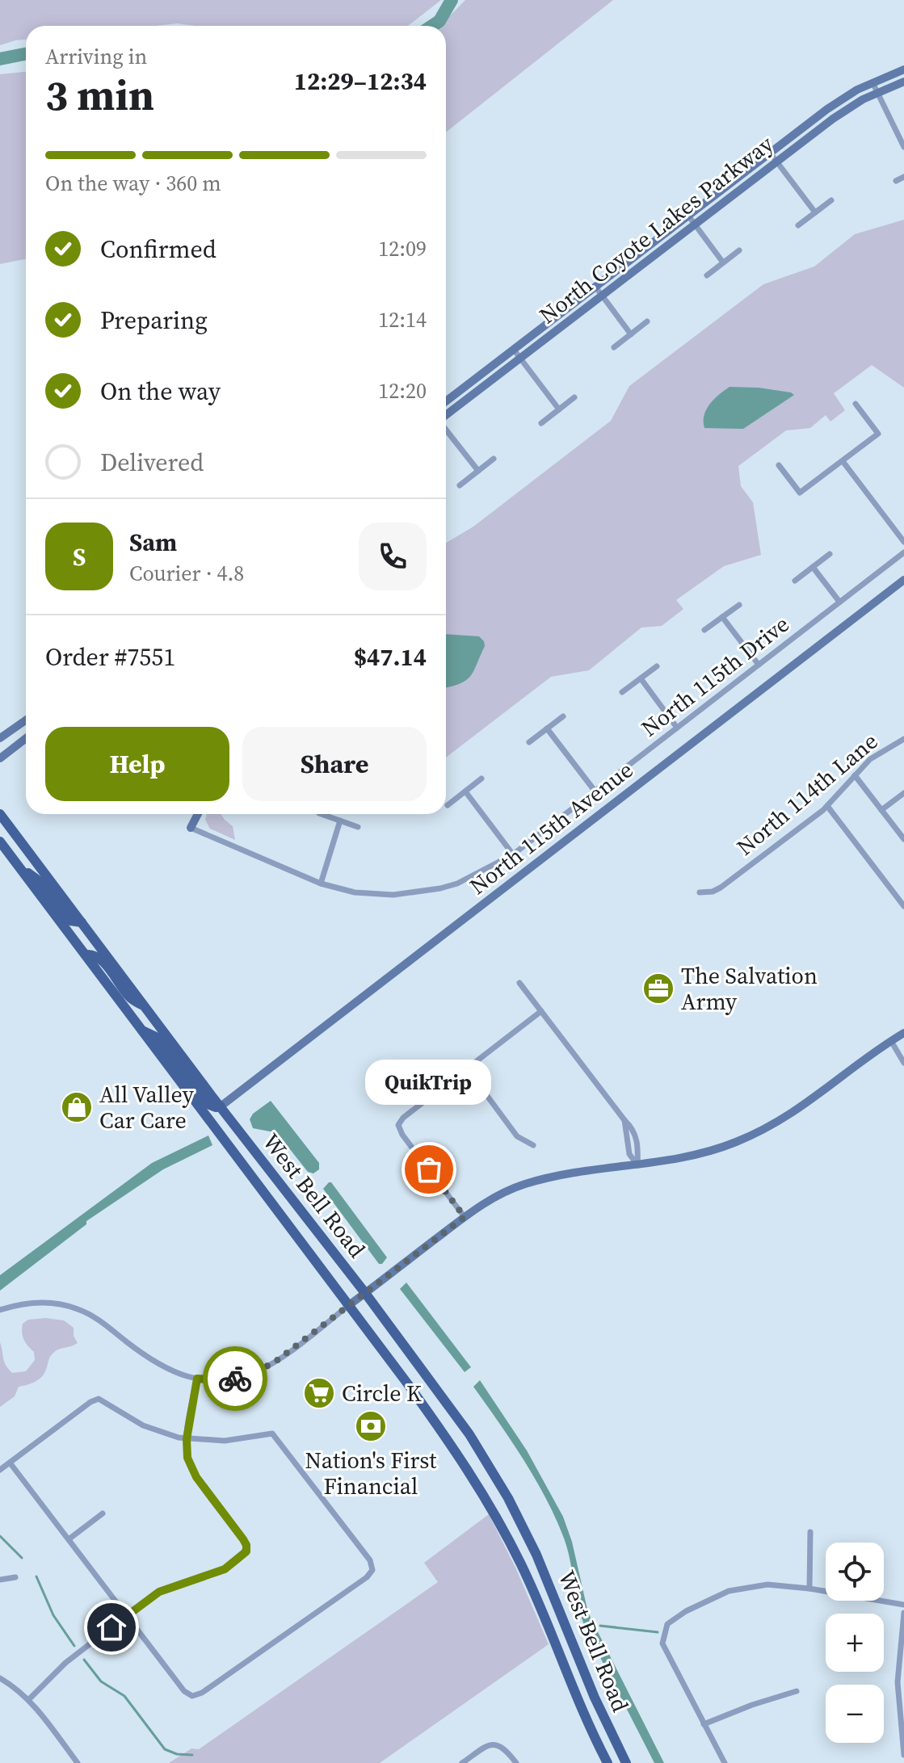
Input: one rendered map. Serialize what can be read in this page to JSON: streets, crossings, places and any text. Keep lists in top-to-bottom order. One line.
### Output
{"streets":{"main road":["West Bell Road"],"street":["North Coyote Lakes Parkway","North 115th Drive","North 114th Lane","North 115th Avenue"]},"crossings":[["North 115th Avenue","West Bell Road"]],"places":{"office":["The Salvation Army"],"shop":["All Valley Car Care"],"other":["QuikTrip"],"supermarket":["Circle K"],"bank":["Nation's First Financial"]},"page":{"heading":["3 min","Arriving in","12:29–12:34"],"panel":["Sam","Courier · 4.8","Order #7551","$47.14"],"bar":"On the way · 360 m","list":[["Confirmed","12:09"],["Preparing","12:14"],["On the way","12:20"],"Delivered"],"round":"S","buttons":["Help","Share"],"bubble":"QuikTrip","map_buttons":["+","−"]}}
